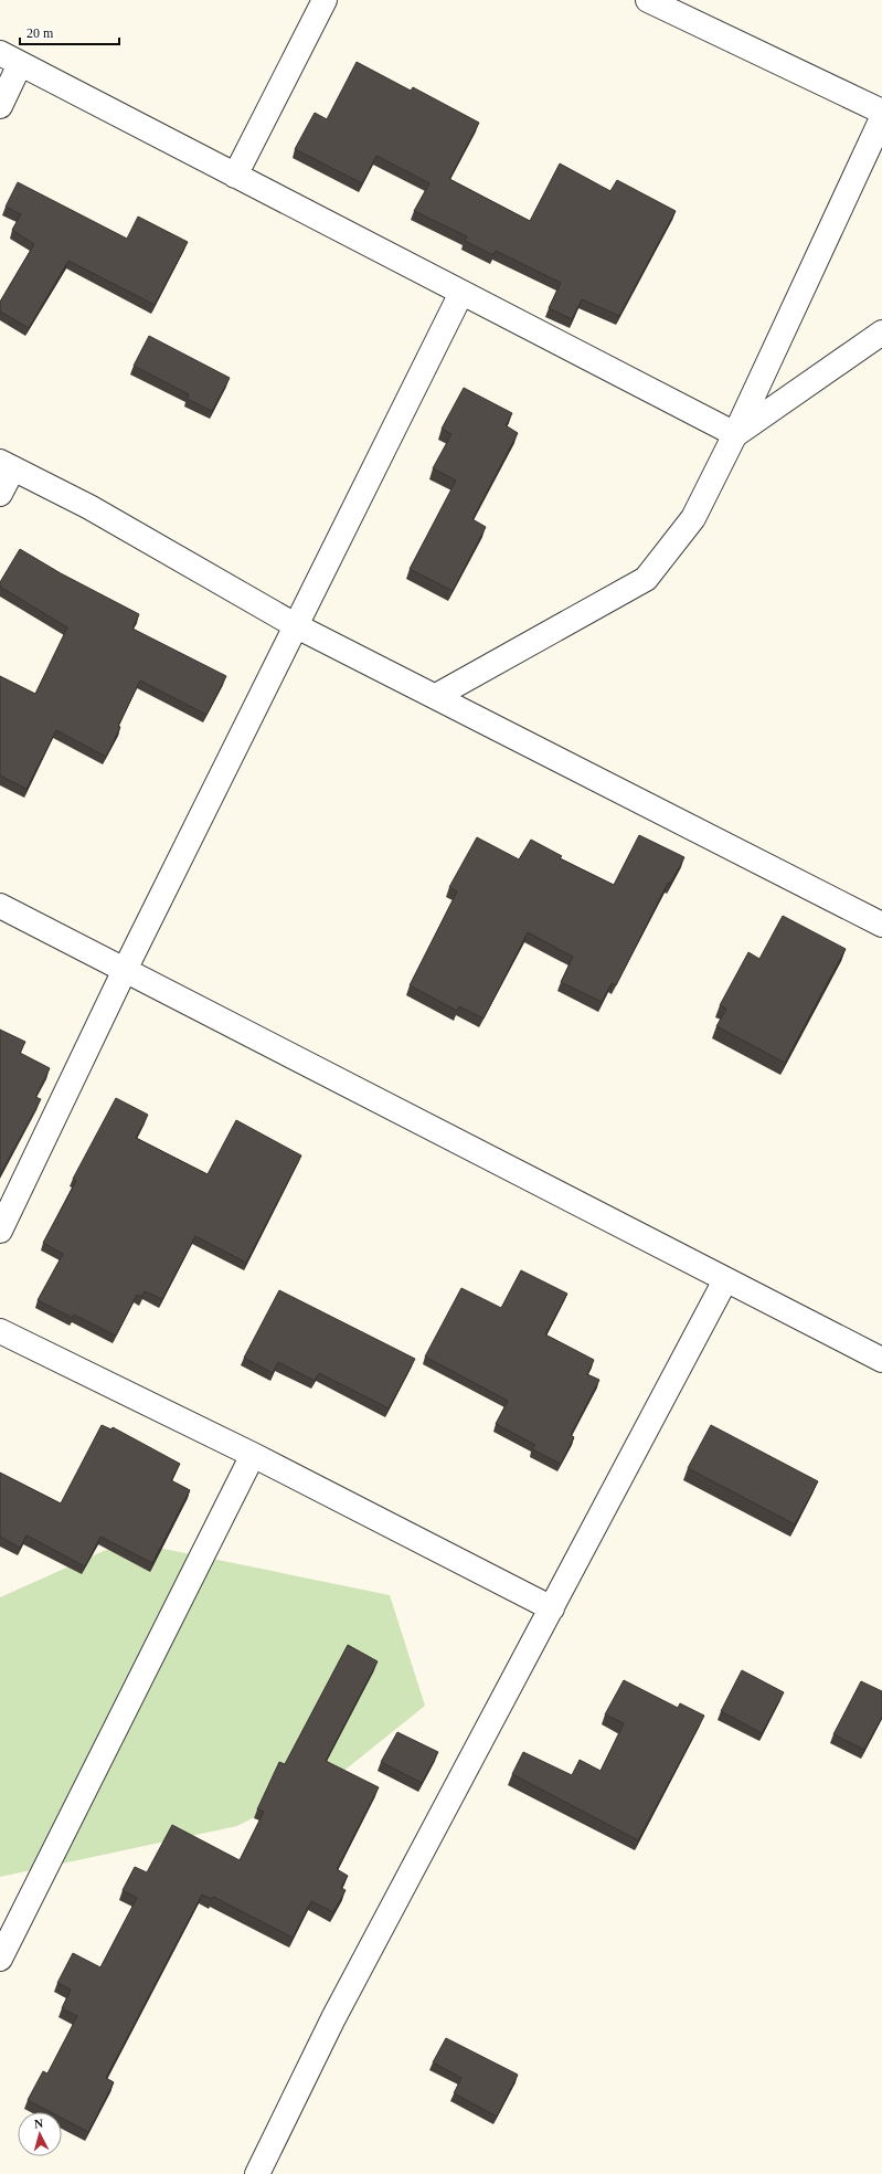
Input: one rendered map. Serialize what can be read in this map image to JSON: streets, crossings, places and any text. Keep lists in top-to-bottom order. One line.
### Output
{"scale_bar":"20 m","north":"top"}
